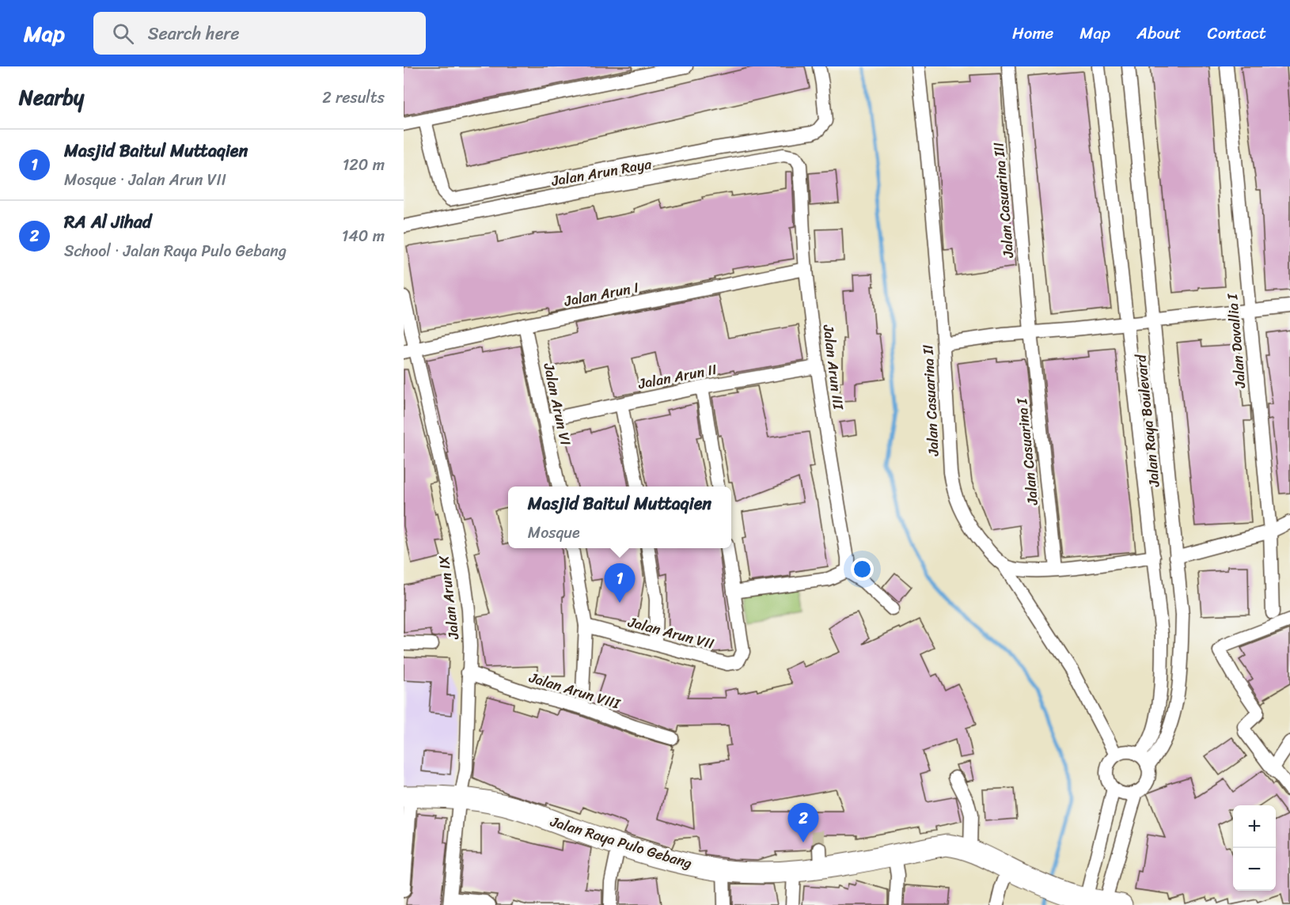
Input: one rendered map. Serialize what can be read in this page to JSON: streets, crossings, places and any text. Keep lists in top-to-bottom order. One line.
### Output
{"streets":{"main road":["Jalan Raya Pulo Gebang"],"street":["Jalan Arun Raya","Jalan Casuarina III","Jalan Arun I","Jalan Davallia I","Jalan Arun III","Jalan Arun II","Jalan Casuarina II","Jalan Arun VI","Jalan Raya Boulevard","Jalan Casuarina I","Jalan Arun IX","Jalan Arun VII","Jalan Arun VIII"]},"crossings":[["Jalan Arun Raya","Jalan Arun III"],["Jalan Casuarina III","Jalan Casuarina I"],["Jalan Arun I","Jalan Arun III"],["Jalan Arun I","Jalan Arun VI"],["Jalan Arun I","Jalan Arun IX"],["Jalan Arun III","Jalan Arun II"],["Jalan Arun II","Jalan Arun VI"],["Jalan Casuarina II","Jalan Raya Boulevard"],["Jalan Arun IX","Jalan Arun VIII"],["Jalan Arun IX","Jalan Raya Pulo Gebang"]],"page":{"header":"Map","search":"Search here","nav":["Home","Map","About","Contact"],"heading":["Nearby","2 results"],"list":[{"mark":"1","name":"Masjid Baitul Muttaqien","note":"Mosque · Jalan Arun VII","value":"120 m"},{"mark":"2","name":"RA Al Jihad","note":"School · Jalan Raya Pulo Gebang","value":"140 m"}],"popup":["Masjid Baitul Muttaqien","Mosque"],"pins":["1","2"],"map_buttons":["+","−"]}}
